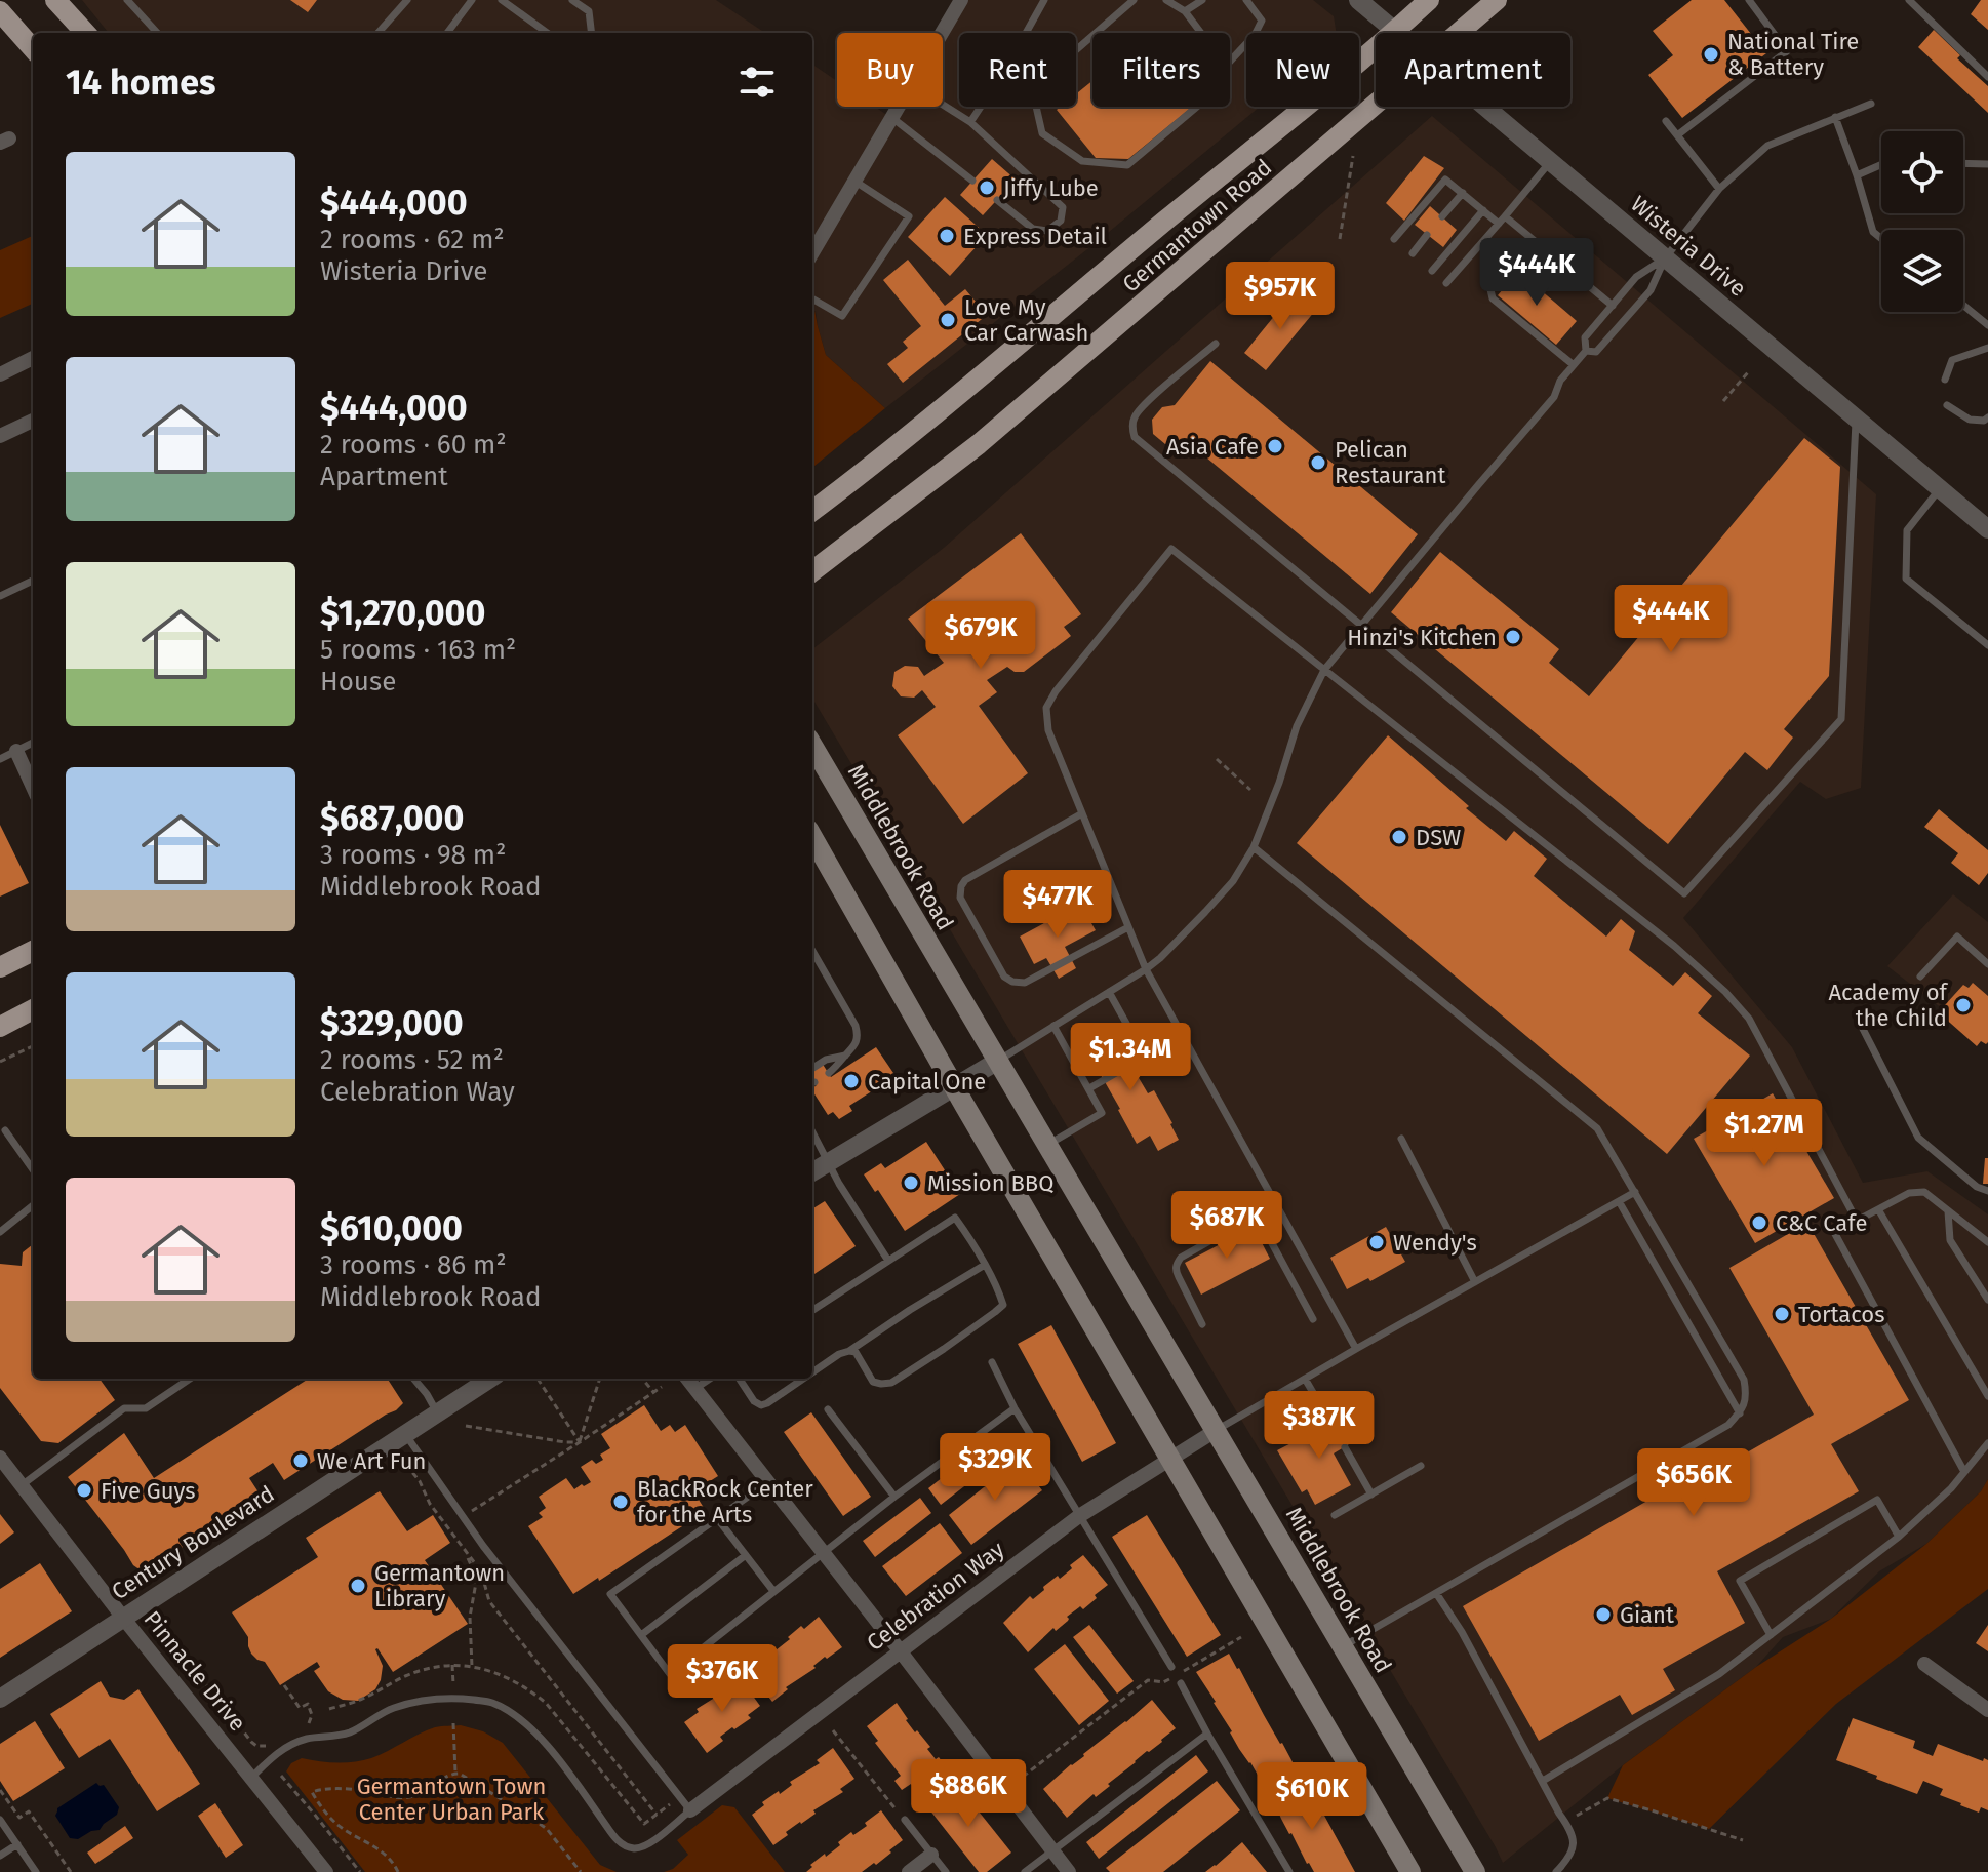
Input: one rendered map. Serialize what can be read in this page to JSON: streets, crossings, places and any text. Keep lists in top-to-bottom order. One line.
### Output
{"streets":{"main road":["Germantown Road","Middlebrook Road"],"street":["Wisteria Drive","Century Boulevard","Celebration Way","Pinnacle Drive"]},"crossings":[["Germantown Road","Wisteria Drive"],["Middlebrook Road","Celebration Way"],["Century Boulevard","Pinnacle Drive"]],"parks":["Germantown Town Center Urban Park"],"places":["National Tire & Battery","Jiffy Lube","Express Detail","Love My Car Carwash","Asia Cafe","Pelican Restaurant","Hinzi's Kitchen","DSW","Academy of the Child","Capital One","Mission BBQ","C&C Cafe","Wendy's","Tortacos","We Art Fun","Five Guys","BlackRock Center for the Arts","Germantown Library","Giant"],"page":{"chip":["Buy","Rent","Filters","New","Apartment"],"heading":"14 homes","list":[{"name":"$444,000","note":"2 rooms · 62 m² · Wisteria Drive"},{"name":"$444,000","note":"2 rooms · 60 m² · Apartment"},{"name":"$1,270,000","note":"5 rooms · 163 m² · House"},{"name":"$687,000","note":"3 rooms · 98 m² · Middlebrook Road"},{"name":"$329,000","note":"2 rooms · 52 m² · Celebration Way"},{"name":"$610,000","note":"3 rooms · 86 m² · Middlebrook Road"}],"price":["$444K","$957K","$444K","$679K","$477K","$1.34M","$1.27M","$687K","$387K","$329K","$656K","$376K","$886K","$610K"]}}
